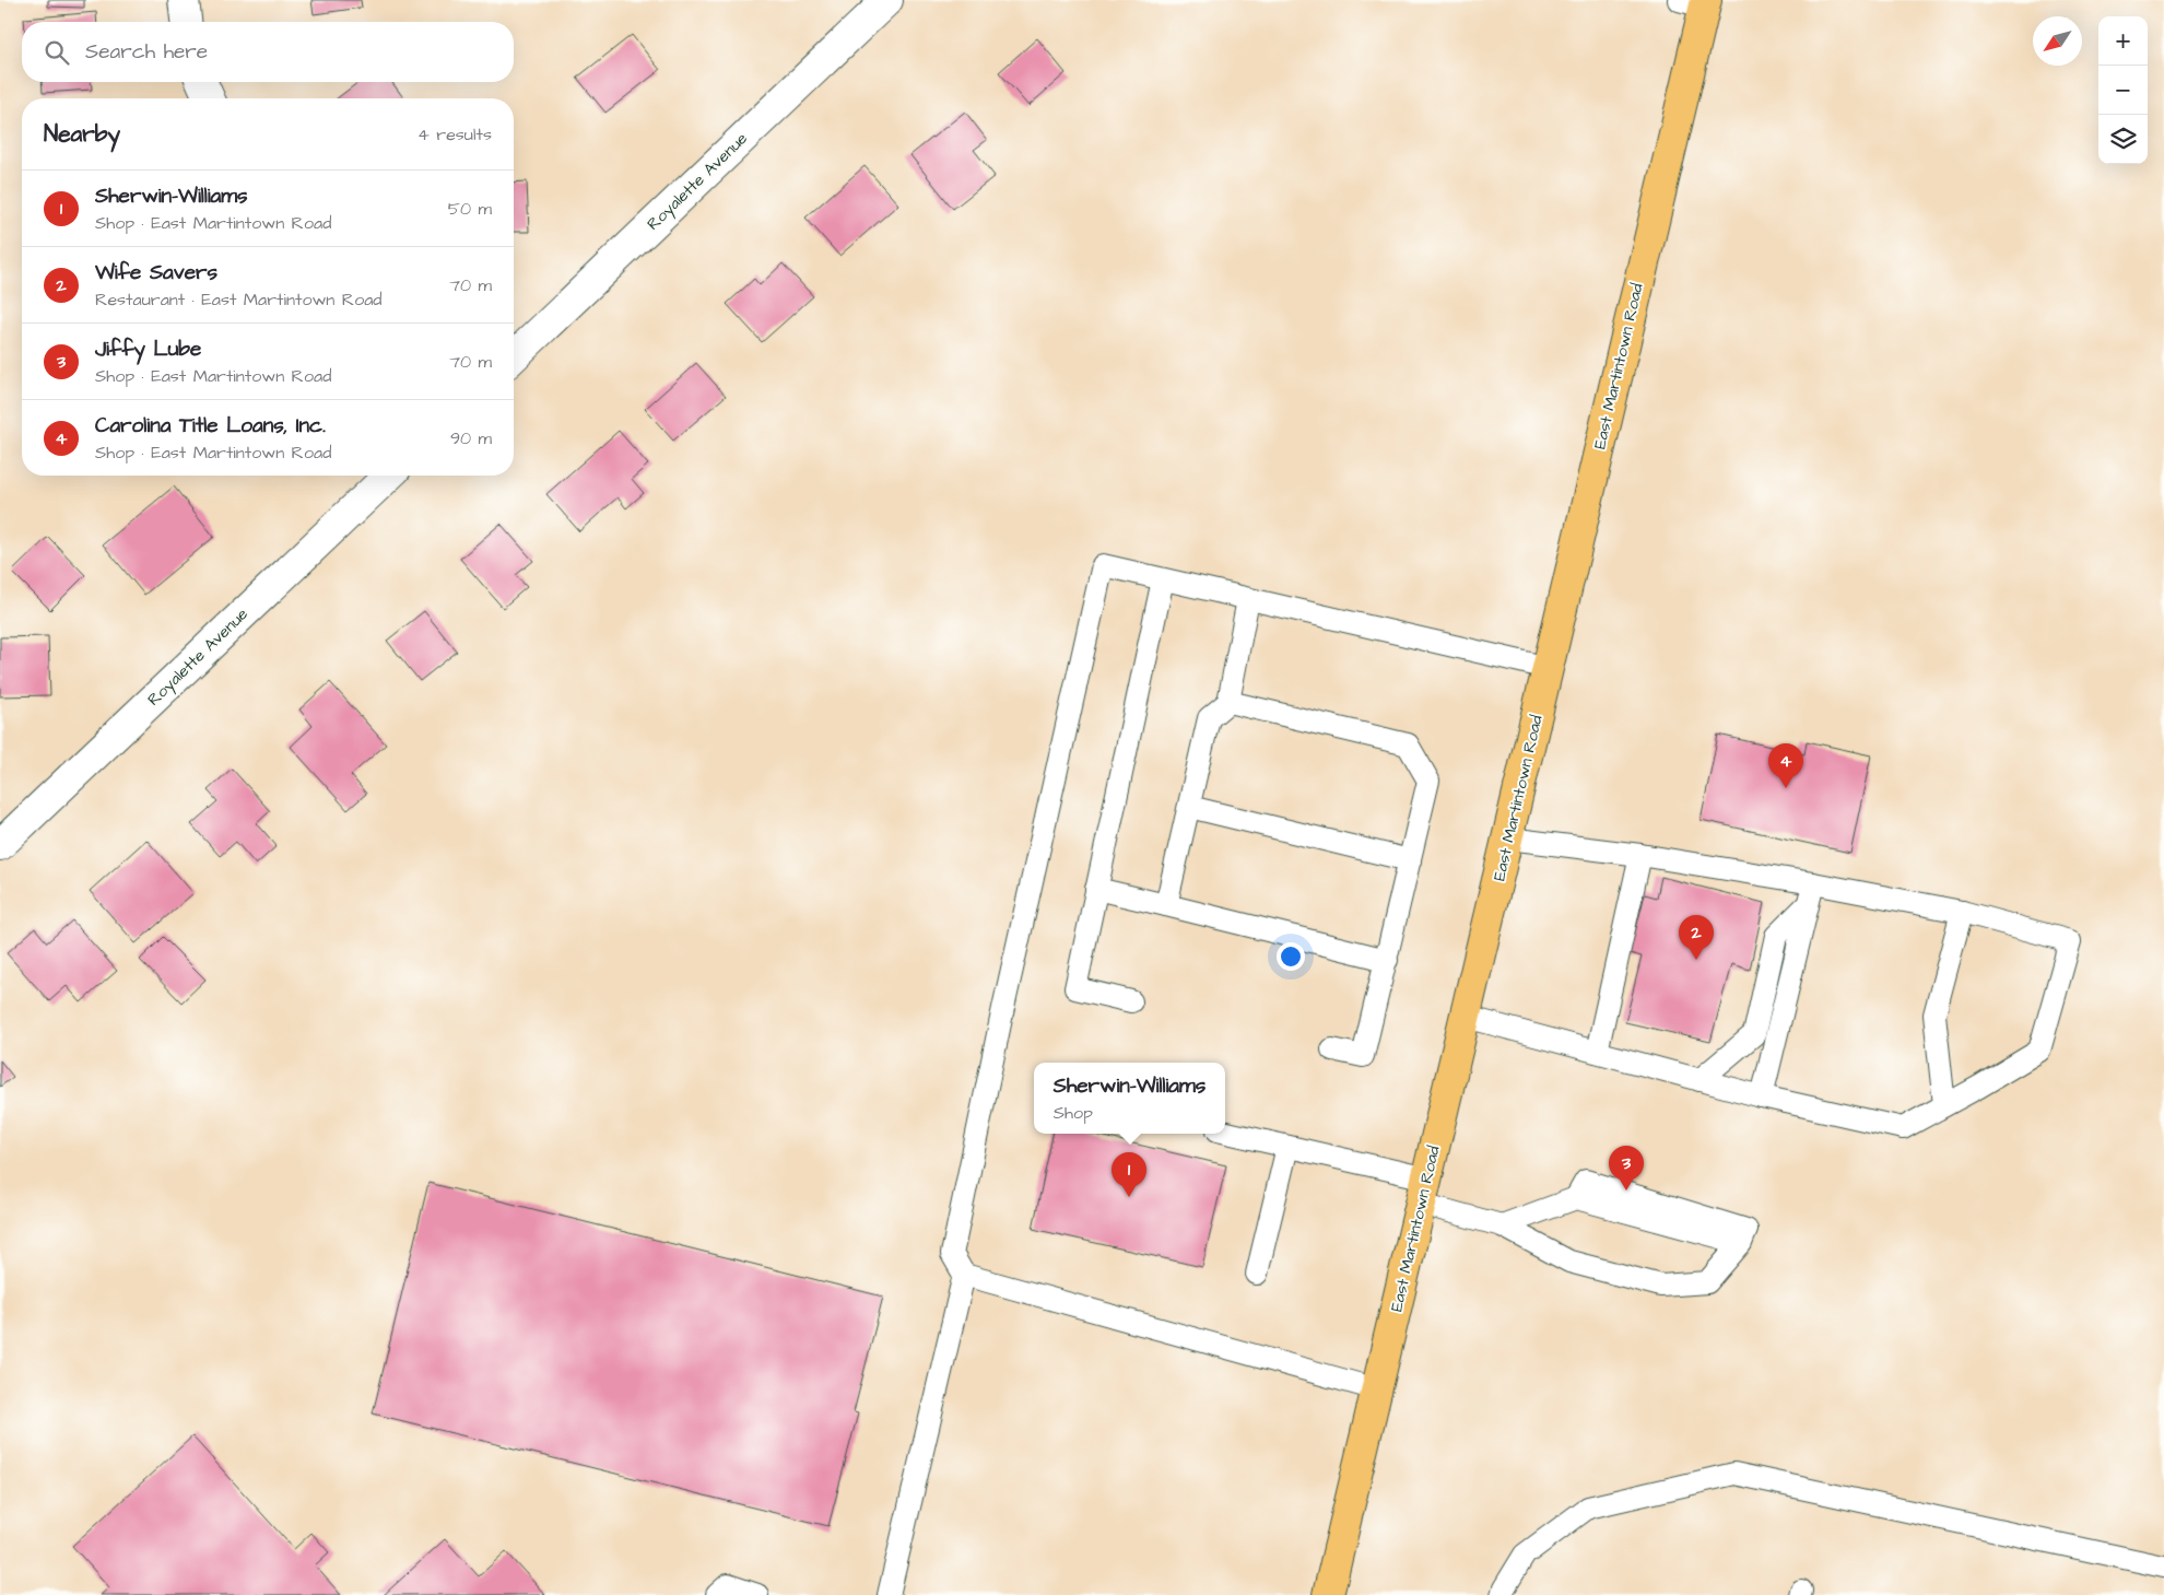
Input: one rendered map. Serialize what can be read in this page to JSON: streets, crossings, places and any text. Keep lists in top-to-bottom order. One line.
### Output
{"streets":{"main road":["East Martintown Road"],"street":["Royalette Avenue"]},"north":"bottom left","page":{"map_buttons":["+","−"],"search":"Search here","heading":["Nearby","4 results"],"list":[{"mark":"1","name":"Sherwin-Williams","note":"Shop · East Martintown Road","value":"50 m"},{"mark":"2","name":"Wife Savers","note":"Restaurant · East Martintown Road","value":"70 m"},{"mark":"3","name":"Jiffy Lube","note":"Shop · East Martintown Road","value":"70 m"},{"mark":"4","name":"Carolina Title Loans, Inc.","note":"Shop · East Martintown Road","value":"90 m"}],"pins":["4","2","3","1"],"popup":["Sherwin-Williams","Shop"]}}
